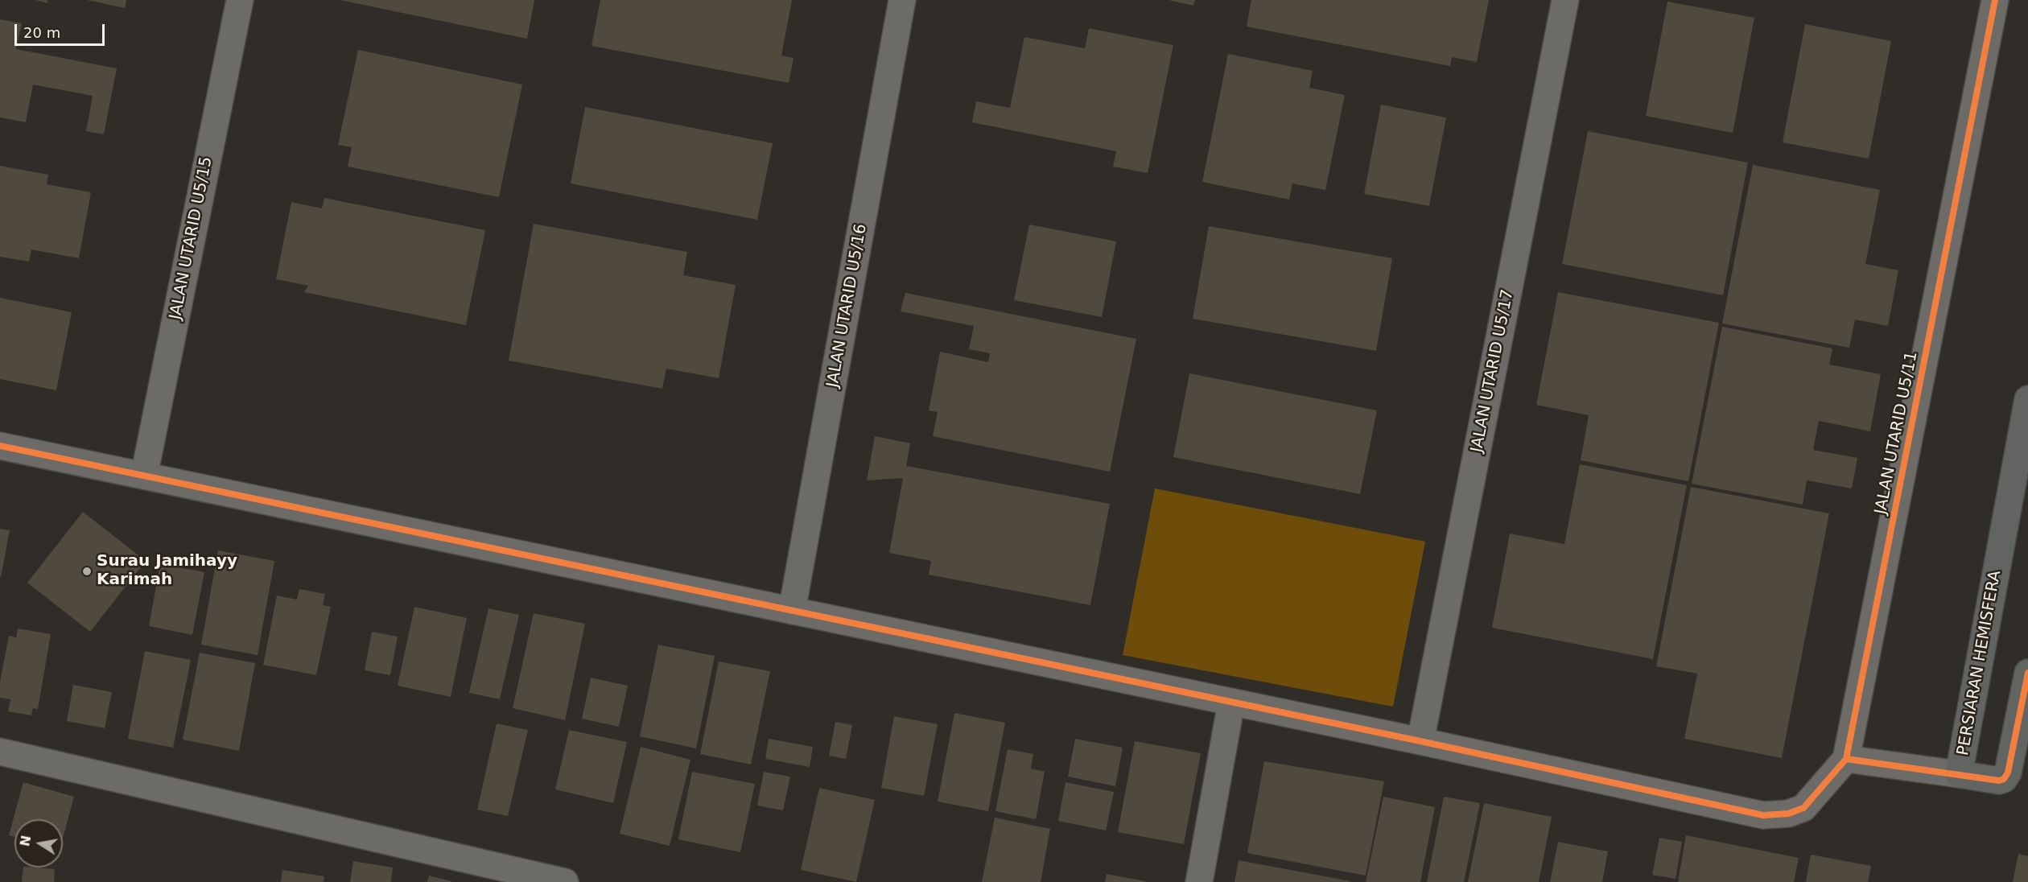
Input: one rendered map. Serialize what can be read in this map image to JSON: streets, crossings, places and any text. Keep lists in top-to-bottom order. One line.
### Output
{"streets":{"street":["JALAN UTARID U5/15","JALAN UTARID U5/16","JALAN UTARID U5/17","JALAN UTARID U5/11","PERSIARAN HEMISFERA"]},"places":["Surau Jamihayy Karimah"],"scale_bar":"20 m","north":"left"}
